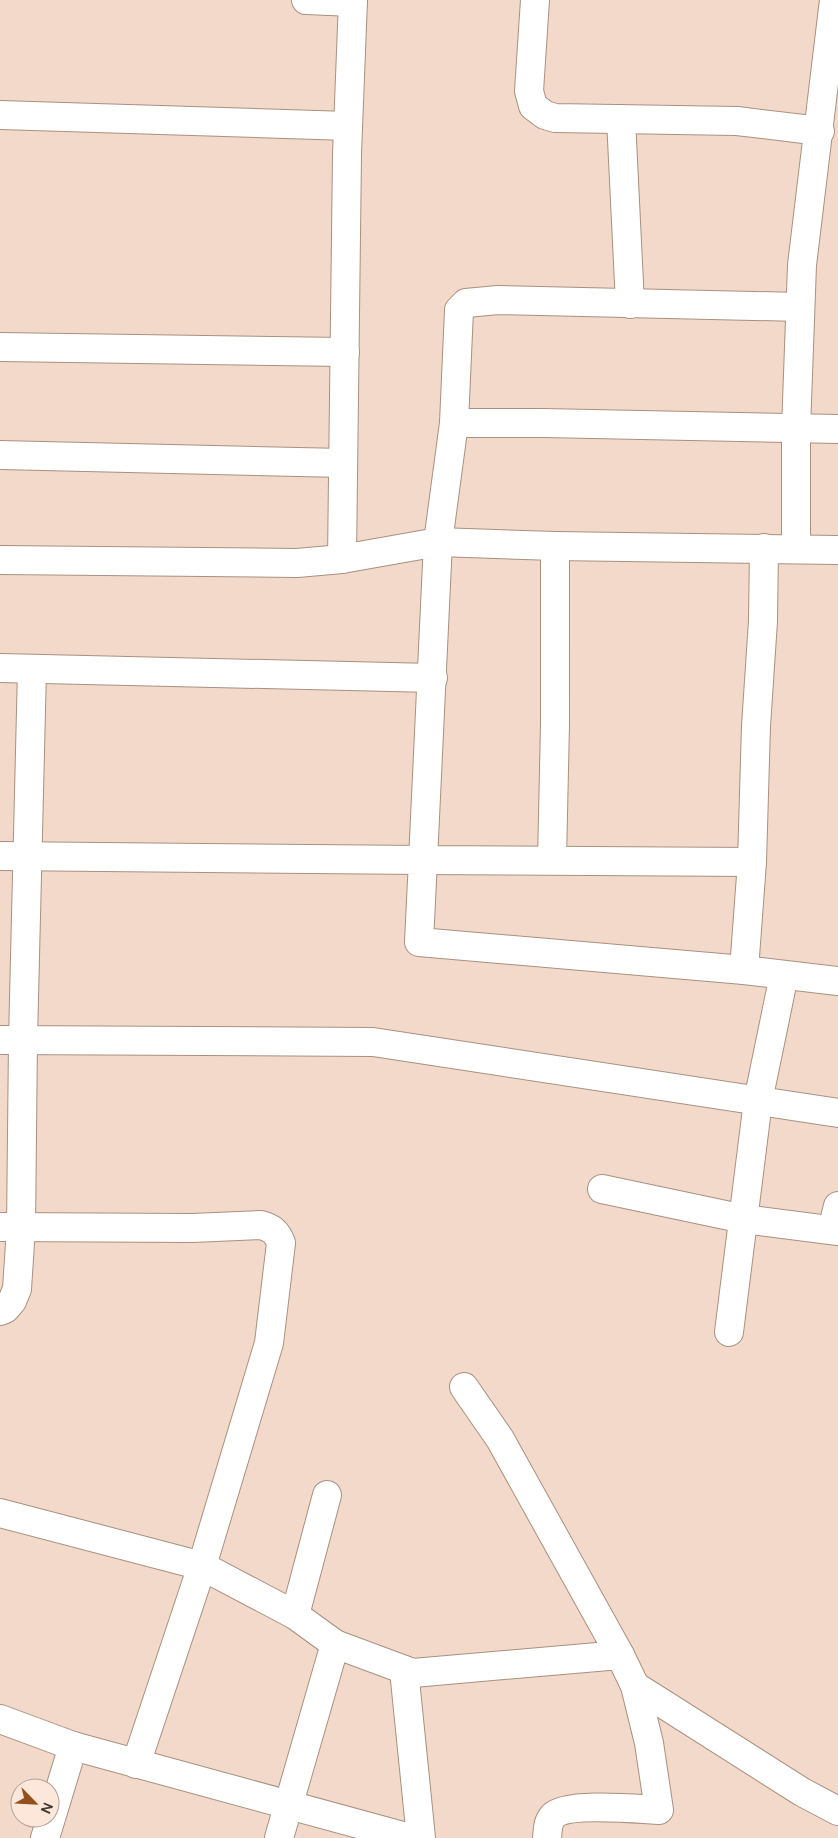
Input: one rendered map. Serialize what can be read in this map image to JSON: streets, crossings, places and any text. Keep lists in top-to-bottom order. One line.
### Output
{"north":"bottom right"}
